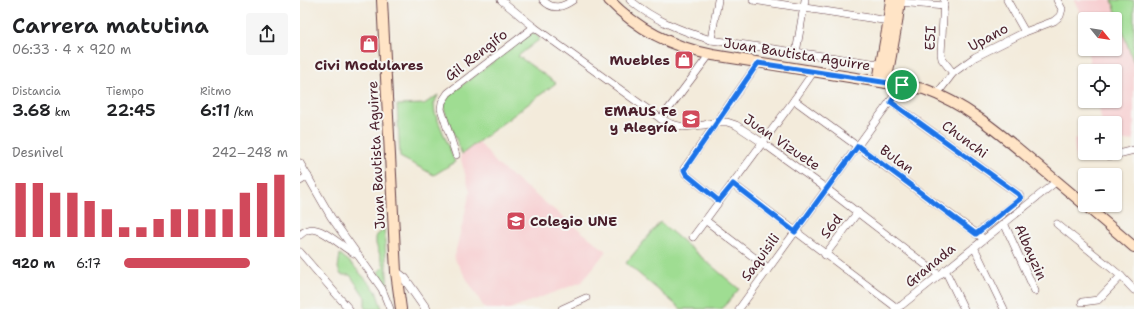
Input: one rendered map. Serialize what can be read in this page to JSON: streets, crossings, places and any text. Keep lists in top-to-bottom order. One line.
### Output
{"streets":{"main road":["Juan Bautista Aguirre"],"street":["Upano","E5I","Gil Rengifo","Chunchi","Juan Vizuete","Bulan","S6d","Albayzin","Saquisili","Granada"]},"crossings":[["Upano","E5I"],["Upano","Juan Bautista Aguirre"],["Juan Bautista Aguirre","Saquisili"],["Juan Bautista Aguirre","Granada"],["Gil Rengifo","Juan Vizuete"],["Chunchi","Bulan"],["Chunchi","Saquisili"],["Juan Vizuete","S6d"],["Juan Vizuete","Saquisili"],["Juan Vizuete","Granada"],["Bulan","Saquisili"],["Bulan","Granada"],["Albayzin","Granada"]],"places":{"shop":["Civi Modulares","Muebles"],"school or university":["EMAUS Fe y Alegría","Colegio UNE"]},"north":"bottom right","page":{"heading":["Carrera matutina","06:33 · 4 × 920 m"],"map_buttons":["+","−"],"stats":[["Distancia","3.68 km"],["Tiempo","22:45"],["Ritmo","6:11 /km"]],"chart":["Desnivel","242–248 m"],"list":[{"name":"920 m","note":"6:17"}]}}
